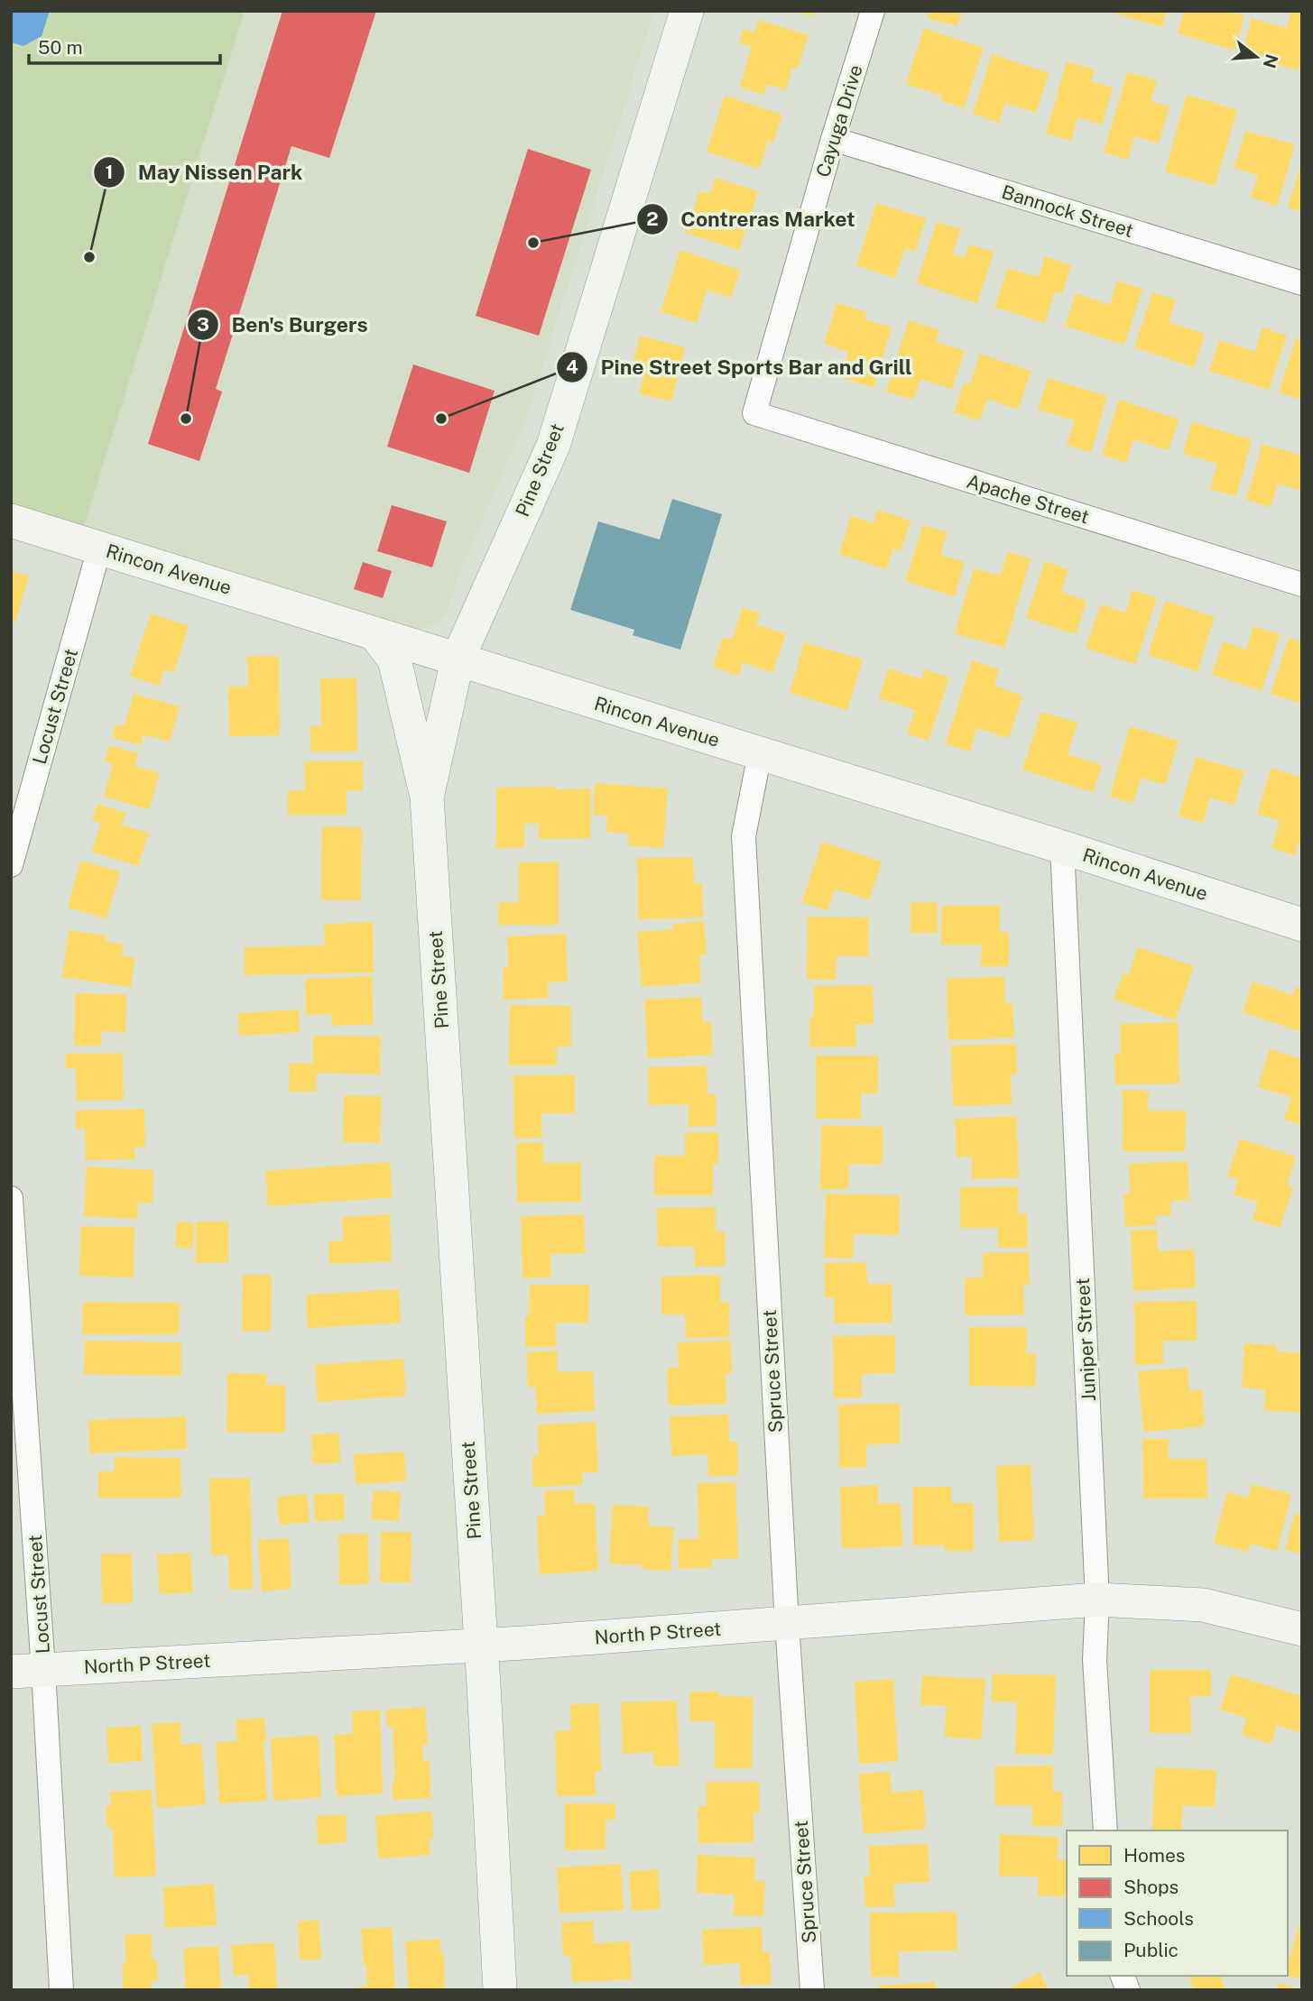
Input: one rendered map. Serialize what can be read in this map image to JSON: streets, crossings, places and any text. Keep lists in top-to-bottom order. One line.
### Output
{"streets":{"street":["Cayuga Drive","Bannock Street","Pine Street","Apache Street","Rincon Avenue","Locust Street","Juniper Street","Spruce Street","North P Street"]},"crossings":[["Cayuga Drive","Bannock Street"],["Cayuga Drive","Apache Street"],["Pine Street","Rincon Avenue"],["Pine Street","North P Street"],["Rincon Avenue","Locust Street"],["Rincon Avenue","Juniper Street"],["Rincon Avenue","Spruce Street"],["Locust Street","North P Street"],["Juniper Street","North P Street"],["Spruce Street","North P Street"]],"places":["Contreras Market","May Nissen Park","Ben's Burgers","Pine Street Sports Bar and Grill"],"legend":["Homes","Shops","Schools","Public"],"scale_bar":"50 m","north":"right"}
